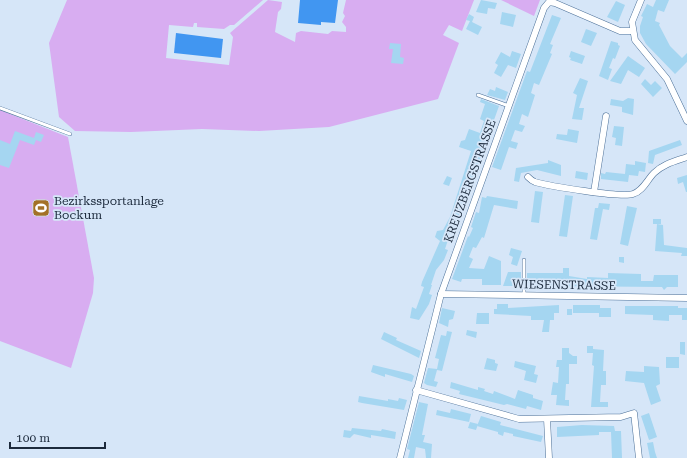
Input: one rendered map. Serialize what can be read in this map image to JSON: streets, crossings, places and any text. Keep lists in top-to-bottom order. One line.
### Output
{"streets":{"street":["KREUZBERGSTRASSE","WIESENSTRASSE"]},"crossings":[["KREUZBERGSTRASSE","WIESENSTRASSE"]],"places":{"sports":["Bezirkssportanlage Bockum"]},"scale_bar":"100 m"}
